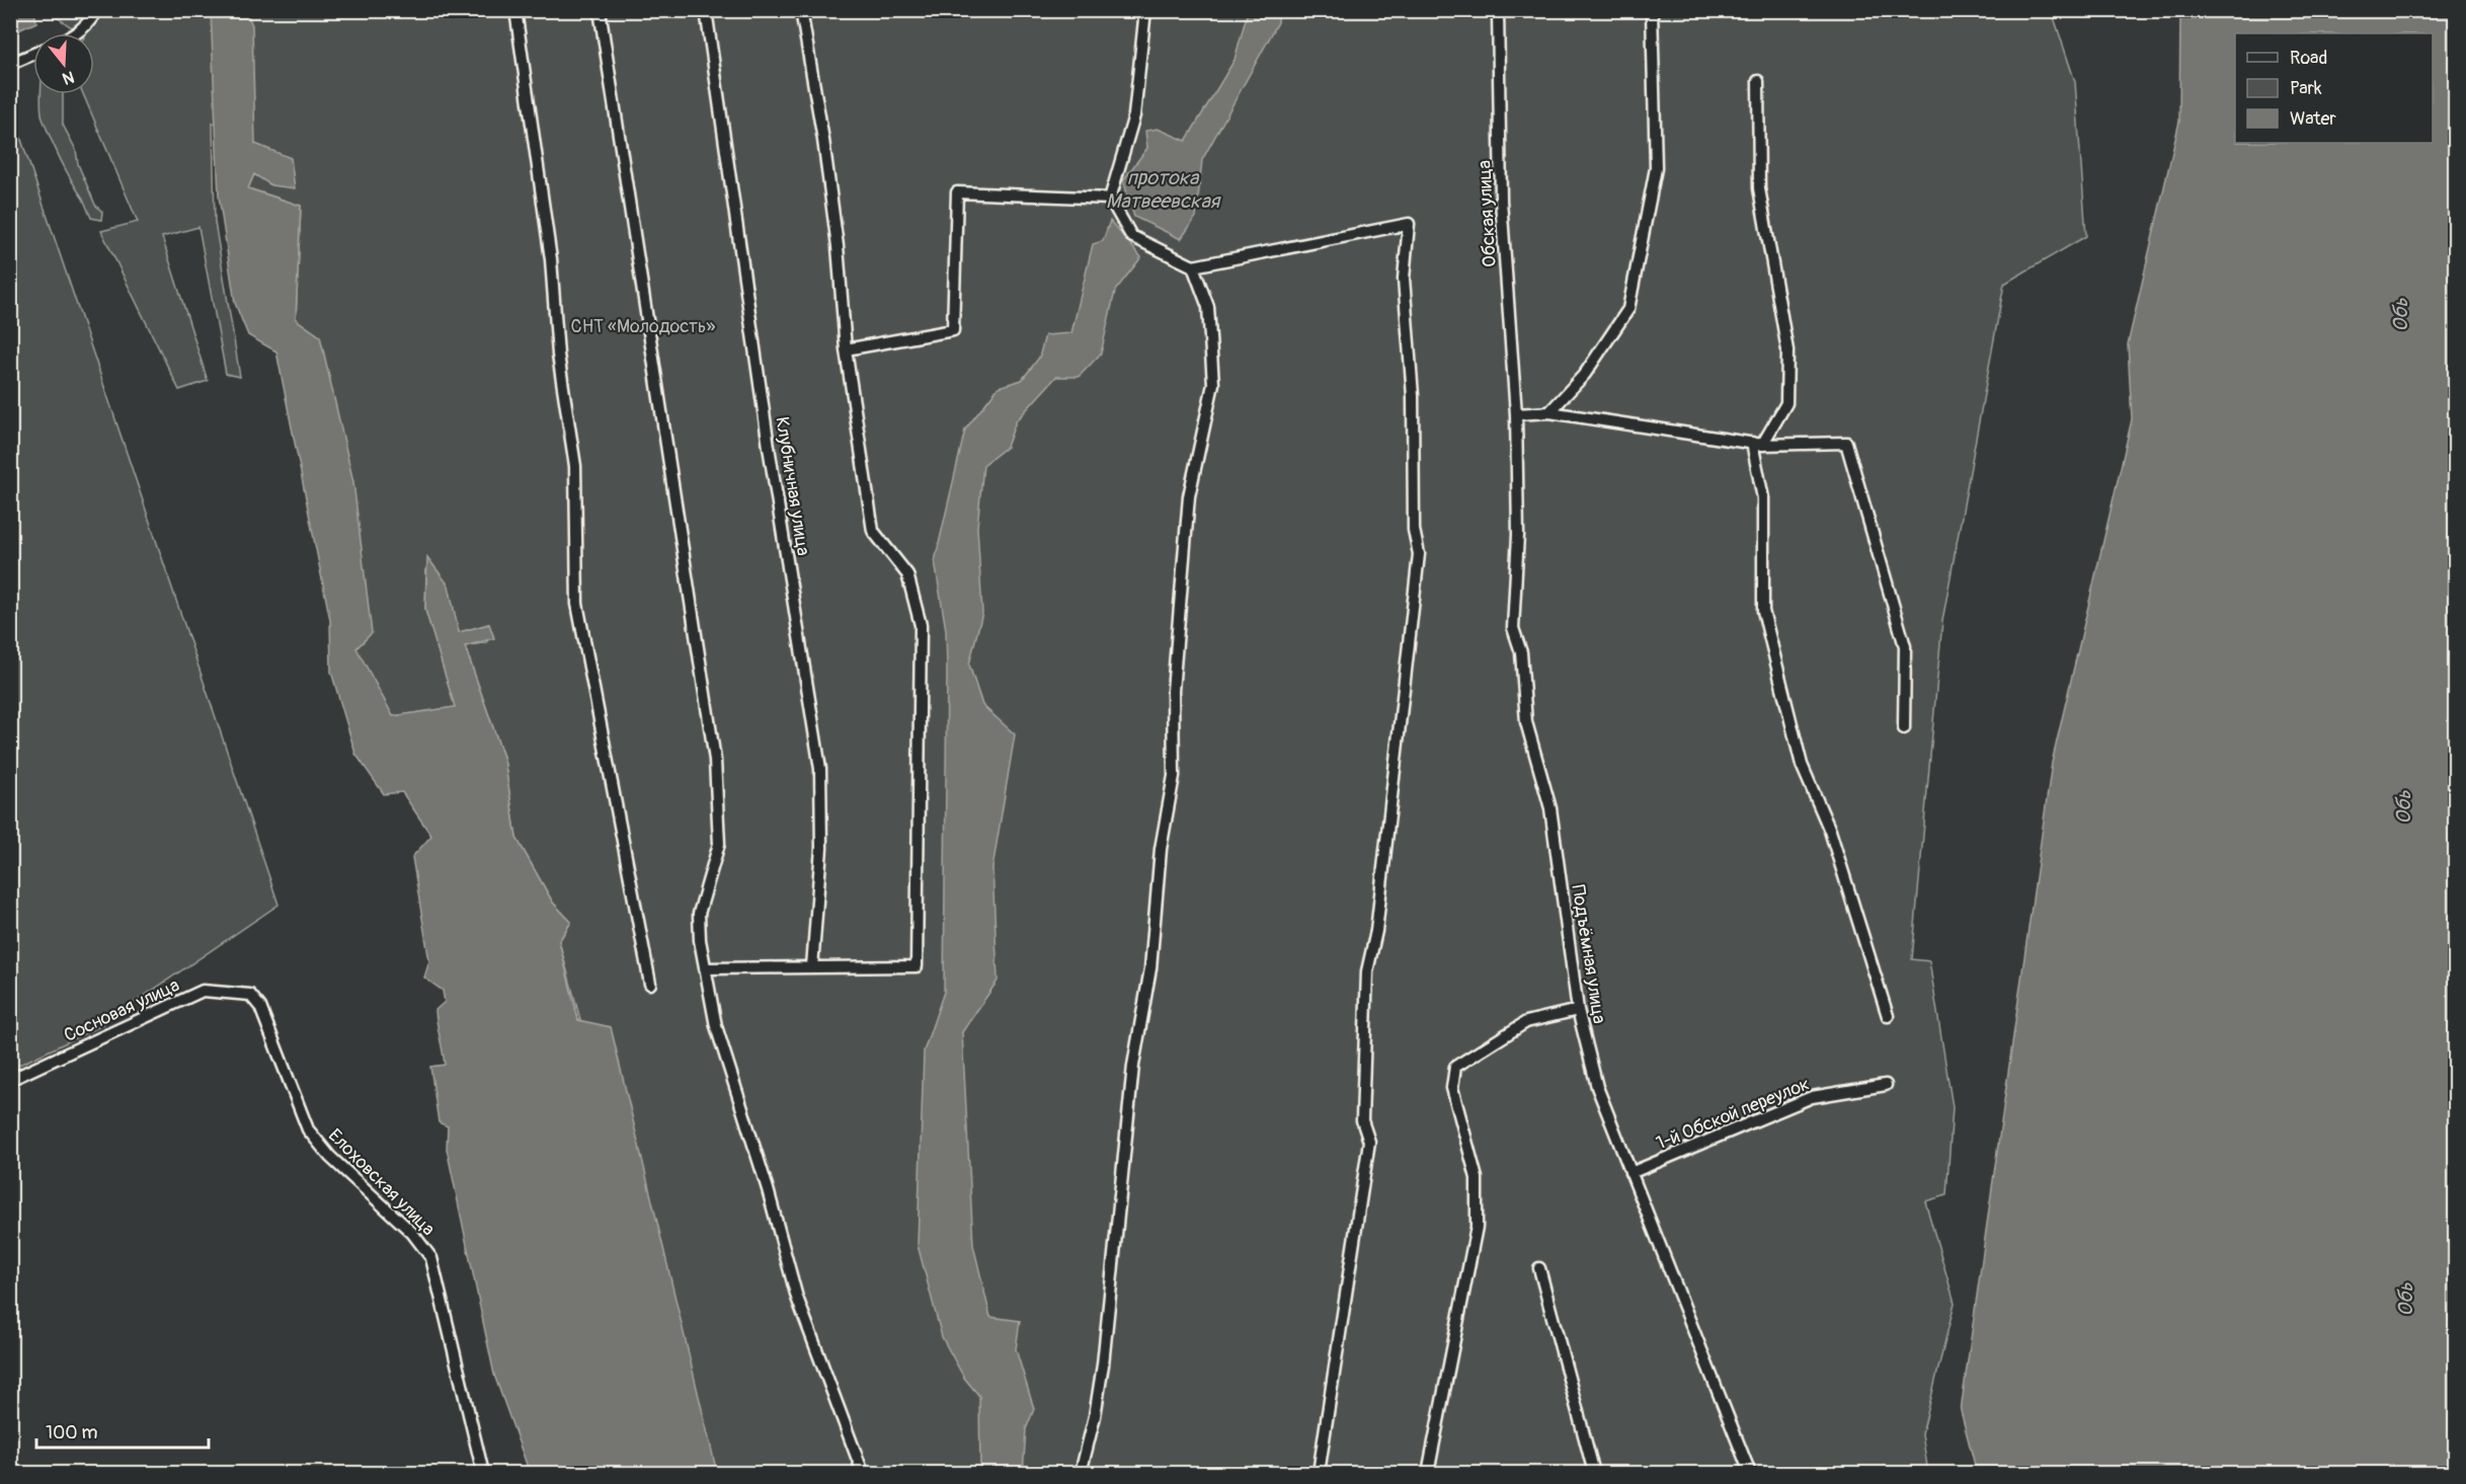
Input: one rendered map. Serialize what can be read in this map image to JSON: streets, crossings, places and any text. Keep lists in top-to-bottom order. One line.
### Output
{"streets":{"street":["Обская улица","Клубничная улица","Подъёмная улица","Сосновая улица","1-й Обской переулок","Елоховская улица"]},"crossings":[["Обская улица","Подъёмная улица"],["Подъёмная улица","1-й Обской переулок"],["Сосновая улица","Елоховская улица"]],"water":["протока Матвеевская","Обь"],"parks":["СНТ «Молодость»"],"legend":["Road","Park","Water"],"scale_bar":"100 m","north":"bottom"}
